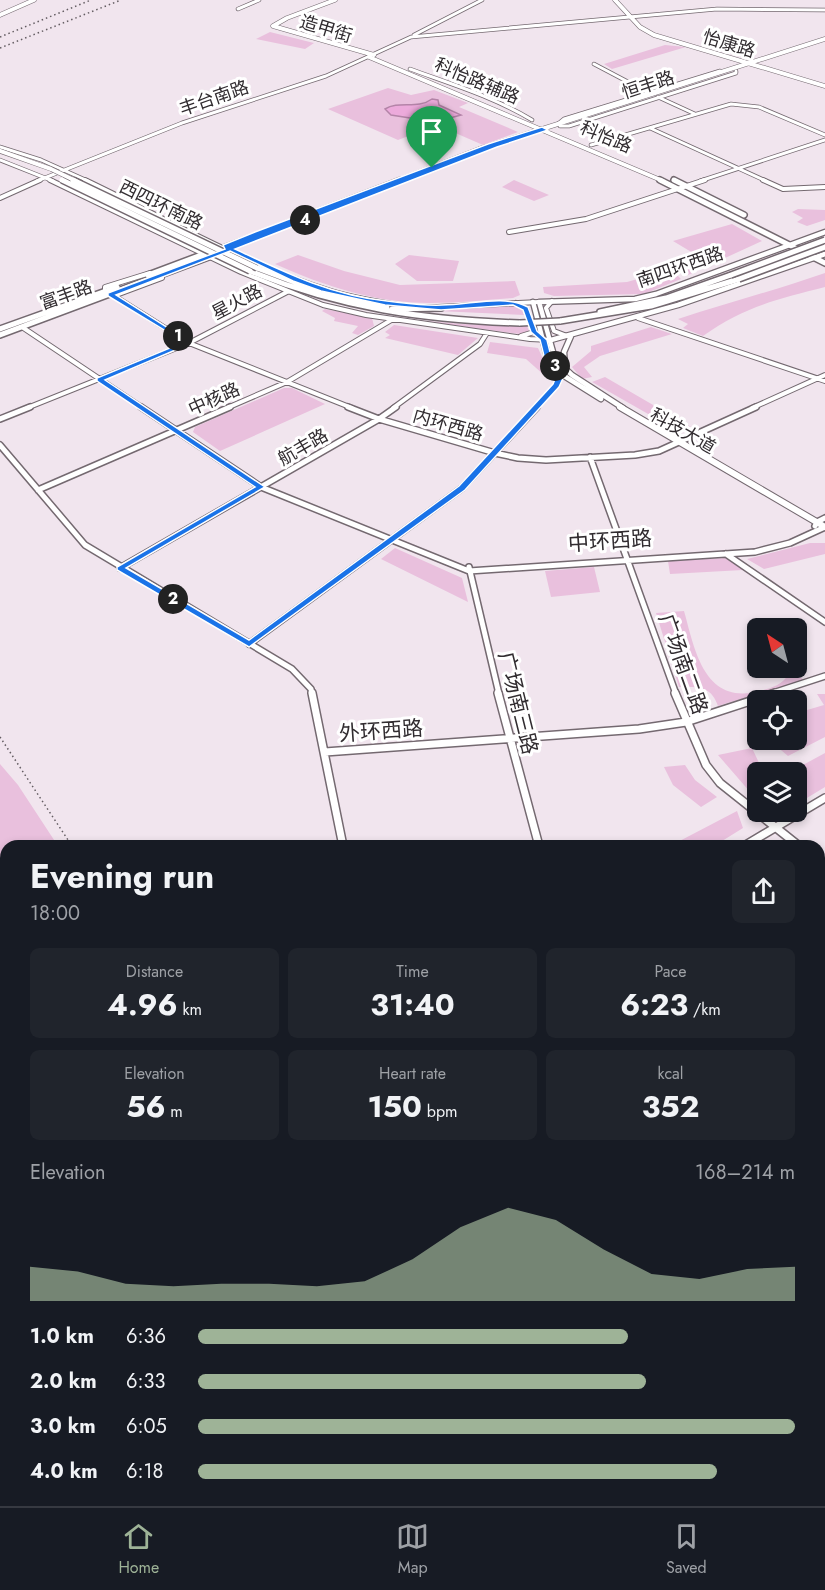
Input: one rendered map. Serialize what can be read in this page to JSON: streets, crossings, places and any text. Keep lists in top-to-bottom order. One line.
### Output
{"streets":{"main road":["造甲街","怡康路","恒丰路","科怡路","西四环南路","南四环西路","富丰路","科技大道"],"street":["丰台南路","星火路","中核路","内环西路","航丰路","中环西路","广场南二路","广场南三路","外环西路"]},"crossings":[["造甲街","丰台南路"],["造甲街","科怡路"],["怡康路","恒丰路"],["怡康路","丰台南路"],["恒丰路","科怡路"],["丰台南路","科怡路"],["丰台南路","西四环南路"],["科怡路","南四环西路"],["西四环南路","南四环西路"],["西四环南路","富丰路"],["西四环南路","星火路"],["西四环南路","中核路"],["西四环南路","科技大道"],["西四环南路","航丰路"],["南四环西路","科技大道"],["富丰路","内环西路"],["富丰路","中环西路"],["星火路","内环西路"],["星火路","中环西路"],["中核路","内环西路"],["中核路","中环西路"],["中核路","外环西路"],["内环西路","科技大道"],["内环西路","航丰路"],["内环西路","广场南二路"],["科技大道","中环西路"],["航丰路","中环西路"],["航丰路","外环西路"],["中环西路","广场南二路"],["中环西路","广场南三路"],["广场南二路","外环西路"],["广场南三路","外环西路"]],"north":"top left","page":{"pins":["4","1","3","2"],"heading":["Evening run","18:00"],"stats":[["Distance","4.96 km"],["Time","31:40"],["Pace","6:23 /km"],["Elevation","56 m"],["Heart rate","150 bpm"],["kcal","352"]],"chart":["Elevation","168–214 m"],"list":[{"name":"1.0 km","note":"6:36"},{"name":"2.0 km","note":"6:33"},{"name":"3.0 km","note":"6:05"},{"name":"4.0 km","note":"6:18"}],"tabs":["Home","Map","Saved"]}}
